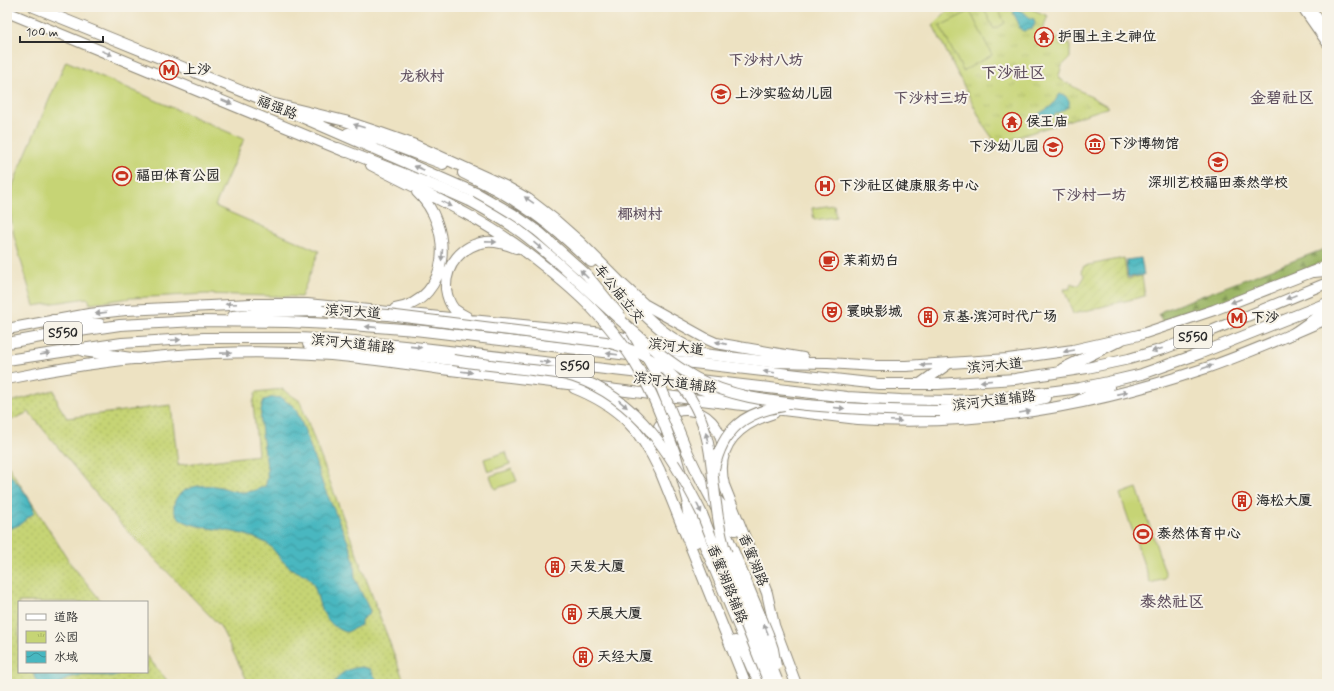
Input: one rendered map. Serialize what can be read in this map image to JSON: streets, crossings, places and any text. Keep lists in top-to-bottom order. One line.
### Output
{"streets":{"main road":["福强路","车公庙立交","滨河大道","S550","滨河大道辅路","香蜜湖路","香蜜湖路辅路"]},"crossings":[["福强路","车公庙立交"],["车公庙立交","香蜜湖路"],["车公庙立交","香蜜湖路辅路"],["香蜜湖路","香蜜湖路辅路"]],"districts":["下沙村八坊","下沙社区","龙秋村","金碧社区","下沙村三坊","下沙村一坊","椰树村","泰然社区"],"places":{"temple":["护围土主之神位","侯王庙"],"metro station":["上沙","下沙"],"school or university":["上沙实验幼儿园","下沙幼儿园","深圳艺校福田泰然学校"],"museum":["下沙博物馆"],"sports":["福田体育公园","泰然体育中心"],"hospital":["下沙社区健康服务中心"],"cafe":["茉莉奶白"],"theatre":["寰映影城"],"building":["京基·滨河时代广场","海松大厦","天发大厦","天展大厦","天经大厦"]},"legend":["道路","公园","水域"],"scale_bar":"100 m"}
